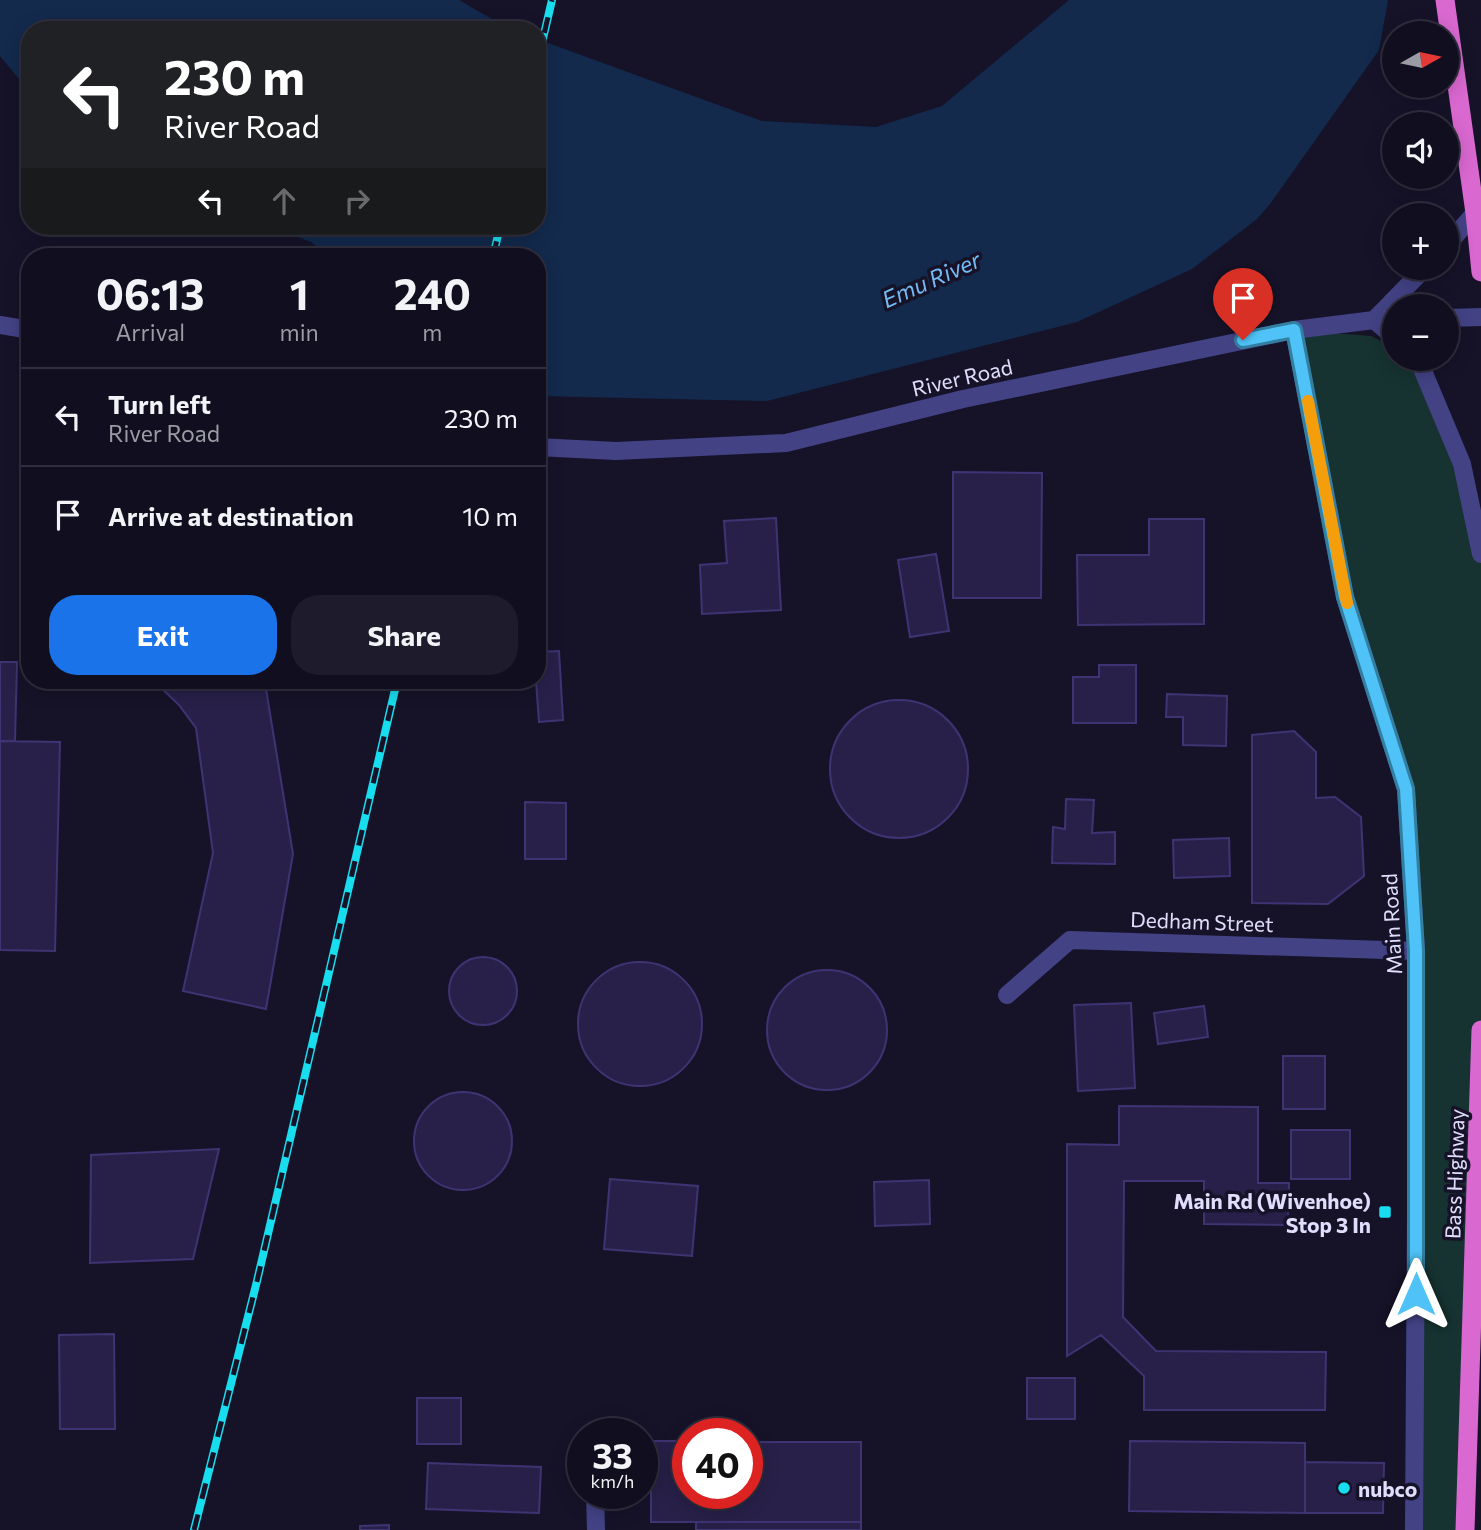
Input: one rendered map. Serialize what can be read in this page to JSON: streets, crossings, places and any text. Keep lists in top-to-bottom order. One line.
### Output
{"streets":{"highway":["Bass Highway"],"street":["River Road","Dedham Street","Main Road"]},"crossings":[["River Road","Main Road"],["Dedham Street","Main Road"]],"water":["Emu River"],"places":{"transit":["Main Rd (Wivenhoe) Stop 3 In"],"other":["nubco"]},"north":"right","page":{"map_buttons":["+","−"],"turn":["230 m","River Road"],"eta":["06:13","Arrival","1","min","240","m"],"list":[{"name":"Turn left","note":"River Road","value":"230 m"},{"name":"Arrive at destination","value":"10 m"}],"buttons":["Exit","Share"],"speed":"33 km/h","limit":"40"}}
